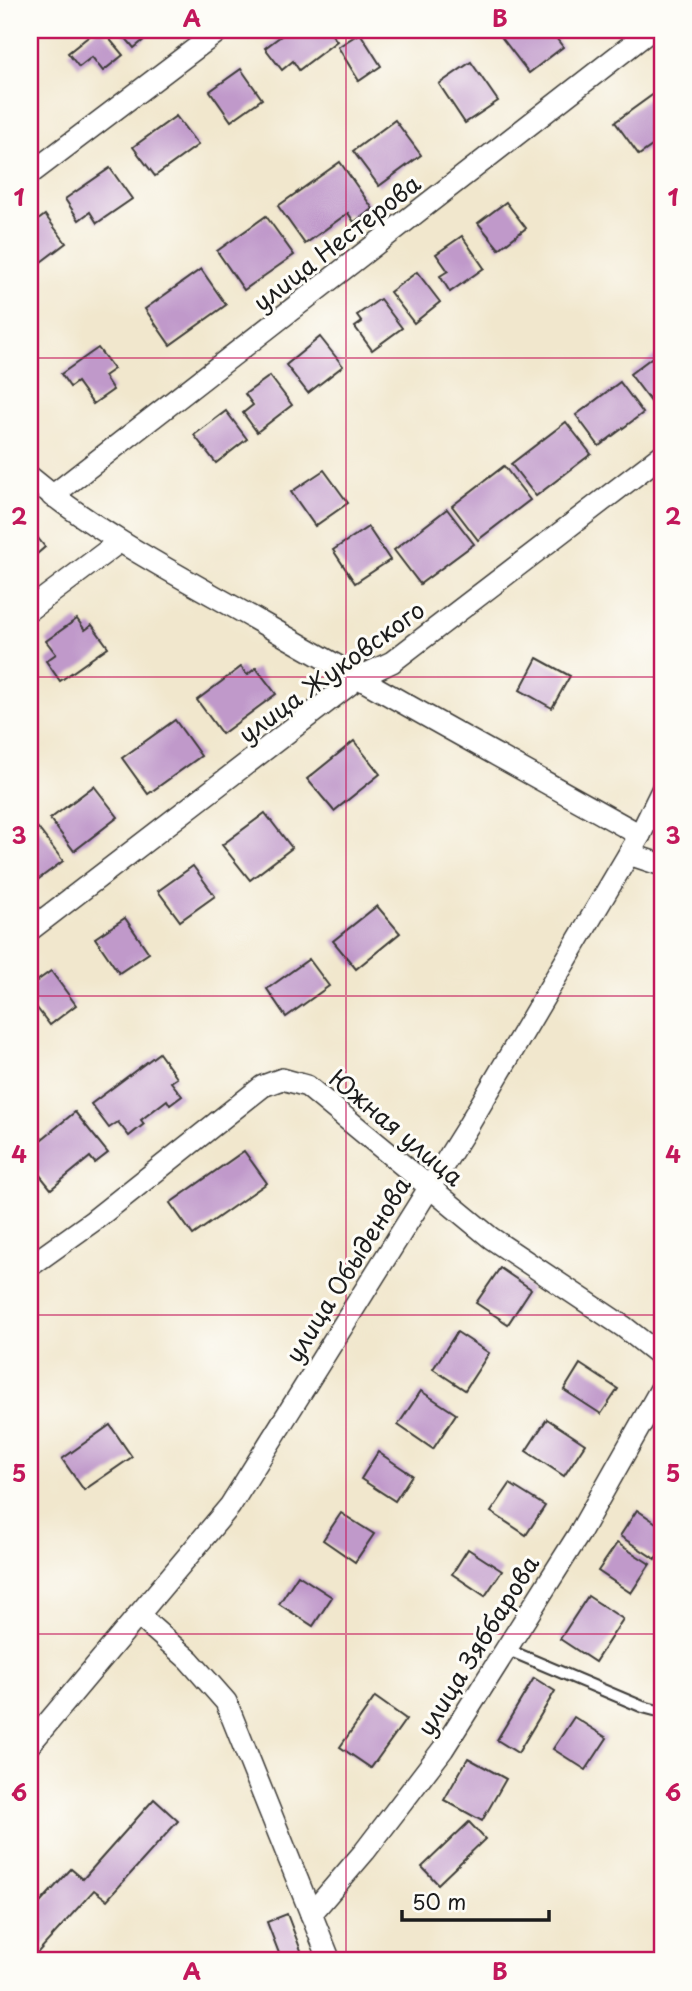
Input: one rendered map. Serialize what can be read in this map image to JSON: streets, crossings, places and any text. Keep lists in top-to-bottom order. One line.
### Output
{"streets":{"street":["улица Нестерова","улица Жуковского","Южная улица","улица Обыденова","улица Зяббарова"]},"crossings":[["Южная улица","улица Обыденова"]],"scale_bar":"50 m","grid":{"columns":["A","B"],"rows":["1","2","3","4","5","6"]}}
